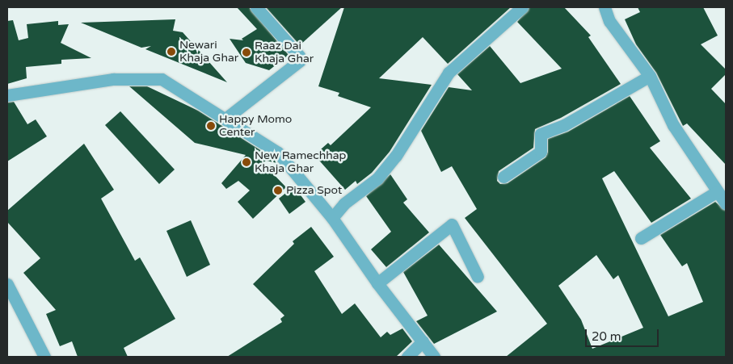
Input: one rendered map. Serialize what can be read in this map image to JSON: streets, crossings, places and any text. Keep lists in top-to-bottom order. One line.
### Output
{"places":["Newari Khaja Ghar","Raaz Dai Khaja Ghar","Happy Momo Center","New Ramechhap Khaja Ghar","Pizza Spot"],"scale_bar":"20 m"}
